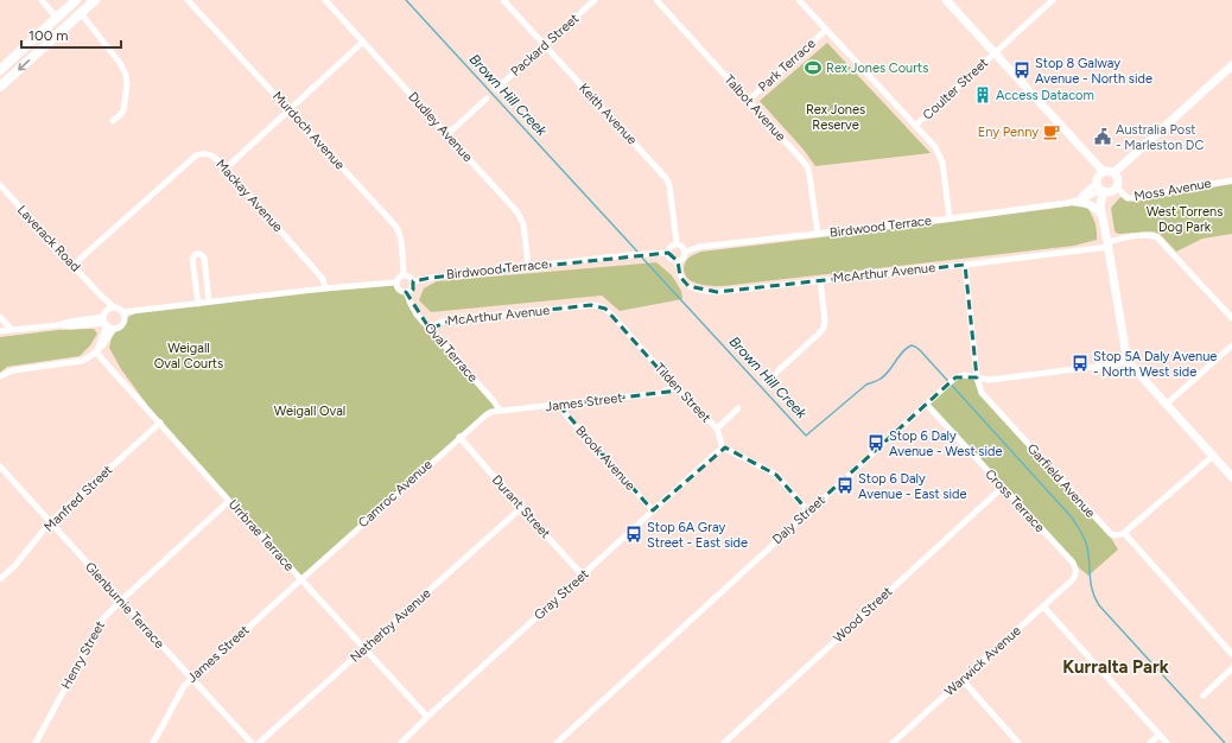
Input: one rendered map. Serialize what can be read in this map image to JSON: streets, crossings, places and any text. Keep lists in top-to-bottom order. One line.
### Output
{"streets":{"street":["Packard Street","Park Terrace","Coulter Street","Talbot Avenue","Keith Avenue","Dudley Avenue","Murdoch Avenue","Moss Avenue","Mackay Avenue","Birdwood Terrace","Laverack Road","McArthur Avenue","Oval Terrace","Tilden Street","James Street","Brook Avenue","Garfield Avenue","Camroc Avenue","Manfred Street","Cross Terrace","Durant Street","Daly Street","Urrbrae Terrace","Gray Street","Glenburnie Terrace","Wood Street","Netherby Avenue","Henry Street","Warwick Avenue"]},"crossings":[["Packard Street","Keith Avenue"],["Park Terrace","Talbot Avenue"],["Talbot Avenue","Birdwood Terrace"],["Keith Avenue","Birdwood Terrace"],["Keith Avenue","McArthur Avenue"],["Dudley Avenue","Birdwood Terrace"],["Murdoch Avenue","Birdwood Terrace"],["Murdoch Avenue","Oval Terrace"],["Moss Avenue","Birdwood Terrace"],["Mackay Avenue","Laverack Road"],["Birdwood Terrace","McArthur Avenue"],["Birdwood Terrace","Oval Terrace"],["McArthur Avenue","Oval Terrace"],["McArthur Avenue","Tilden Street"],["McArthur Avenue","Garfield Avenue"],["Oval Terrace","James Street"],["Tilden Street","James Street"],["Tilden Street","Gray Street"],["James Street","Brook Avenue"],["James Street","Camroc Avenue"],["James Street","Urrbrae Terrace"],["James Street","Glenburnie Terrace"],["Brook Avenue","Gray Street"],["Garfield Avenue","Daly Street"],["Camroc Avenue","Durant Street"],["Camroc Avenue","Urrbrae Terrace"],["Manfred Street","Urrbrae Terrace"],["Manfred Street","Glenburnie Terrace"],["Cross Terrace","Daly Street"],["Cross Terrace","Wood Street"],["Cross Terrace","Warwick Avenue"],["Durant Street","Gray Street"],["Durant Street","Netherby Avenue"],["Urrbrae Terrace","Gray Street"],["Urrbrae Terrace","Netherby Avenue"],["Urrbrae Terrace","Henry Street"],["Glenburnie Terrace","Henry Street"]],"districts":["Kurralta Park"],"water":["Brown Hill Creek"],"parks":["Rex Jones Reserve","West Torrens Dog Park","Weigall Oval Courts","Weigall Oval"],"places":{"sports":["Rex Jones Courts"],"bus stop":["Stop 8 Galway Avenue - North side","Stop 5A Daly Avenue - North West side","Stop 6 Daly Avenue - West side","Stop 6 Daly Avenue - East side","Stop 6A Gray Street - East side"],"building":["Access Datacom"],"cafe":["Eny Penny"],"public building":["Australia Post - Marleston DC"]},"scale_bar":"100 m"}
